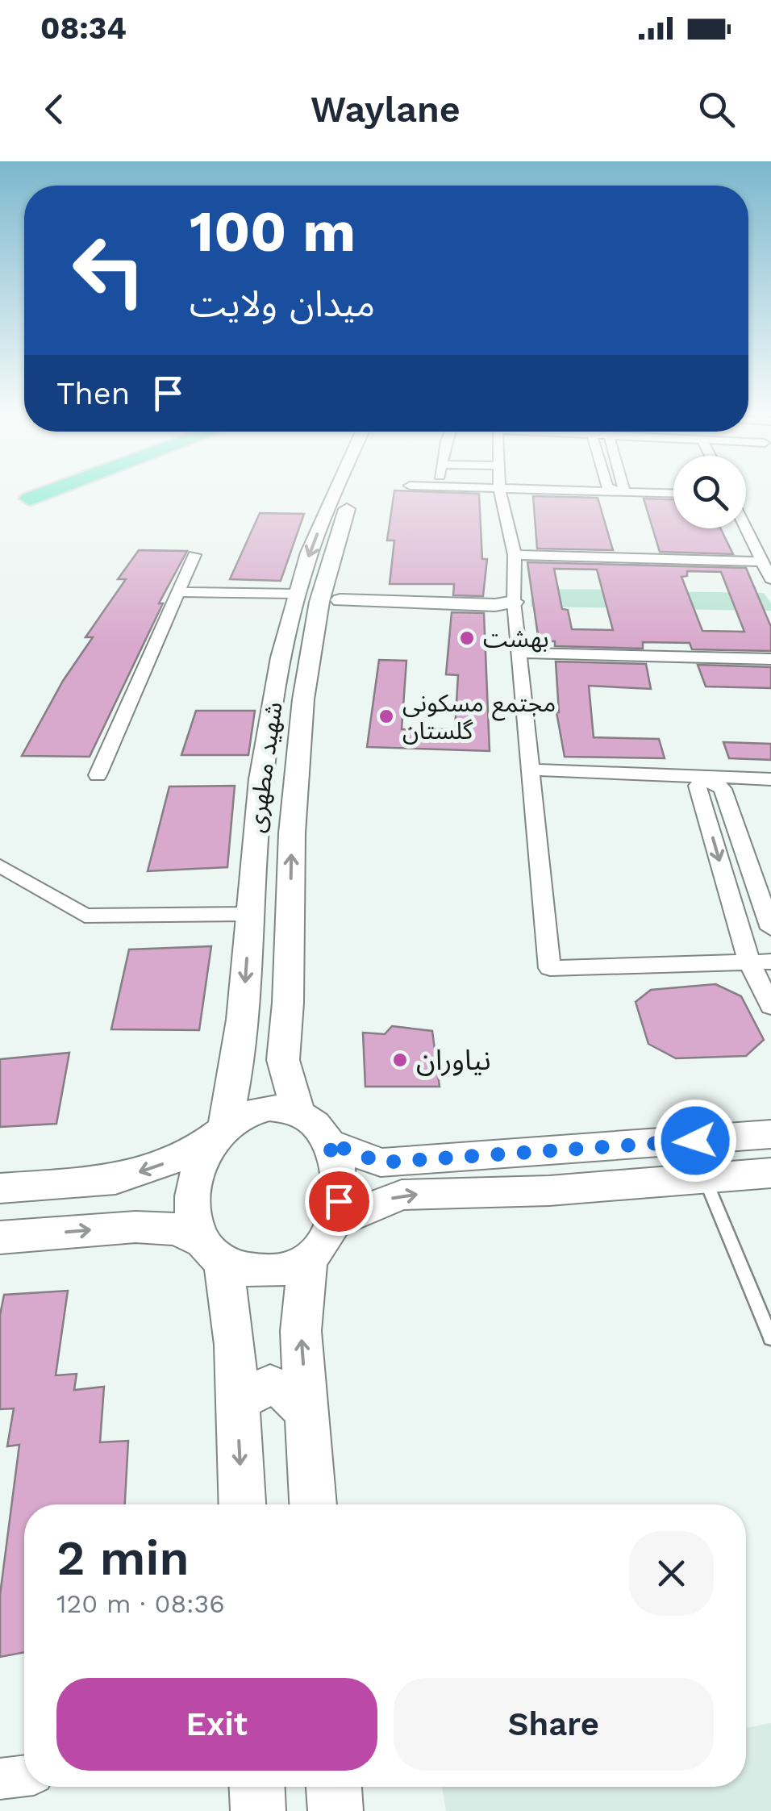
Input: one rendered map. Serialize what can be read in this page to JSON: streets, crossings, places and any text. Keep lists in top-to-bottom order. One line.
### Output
{"streets":{"main road":["شهید مطهری"]},"places":["بهشت","مجتمع مسکونی گلستان","نیاوران"],"page":{"status":"08:34","header":"Waylane","turn":["100 m","میدان ولایت"],"then":"Then","heading":["2 min","120 m · 08:36"],"buttons":["Exit","Share"]}}
